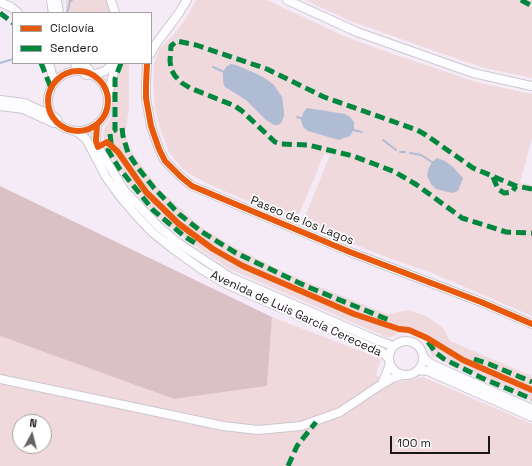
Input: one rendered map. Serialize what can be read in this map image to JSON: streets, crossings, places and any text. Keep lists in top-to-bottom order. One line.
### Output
{"streets":{"street":["Paseo de los Lagos","Avenida de Luis García Cereceda"]},"legend":["Ciclovía","Sendero"],"scale_bar":"100 m","north":"top"}
